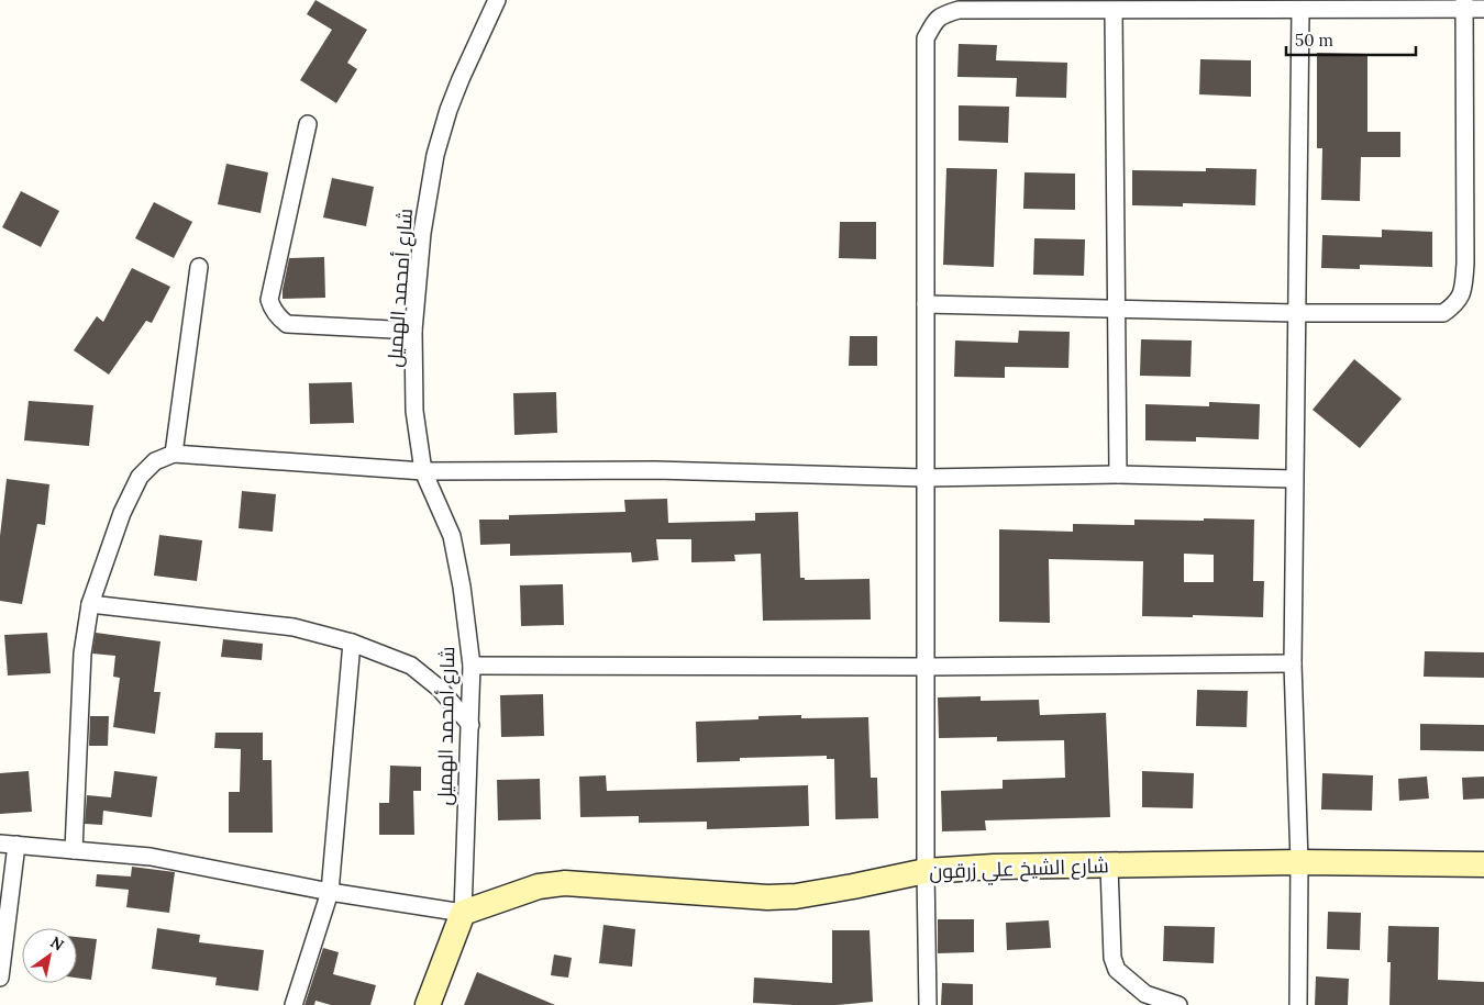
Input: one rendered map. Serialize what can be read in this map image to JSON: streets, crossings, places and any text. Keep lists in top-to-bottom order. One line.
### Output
{"streets":{"main road":["شارع الشيخ علي زرقون"],"street":["شارع أمحمد الهميل"]},"crossings":[["شارع أمحمد الهميل","شارع الشيخ علي زرقون"]],"scale_bar":"50 m","north":"top right"}
